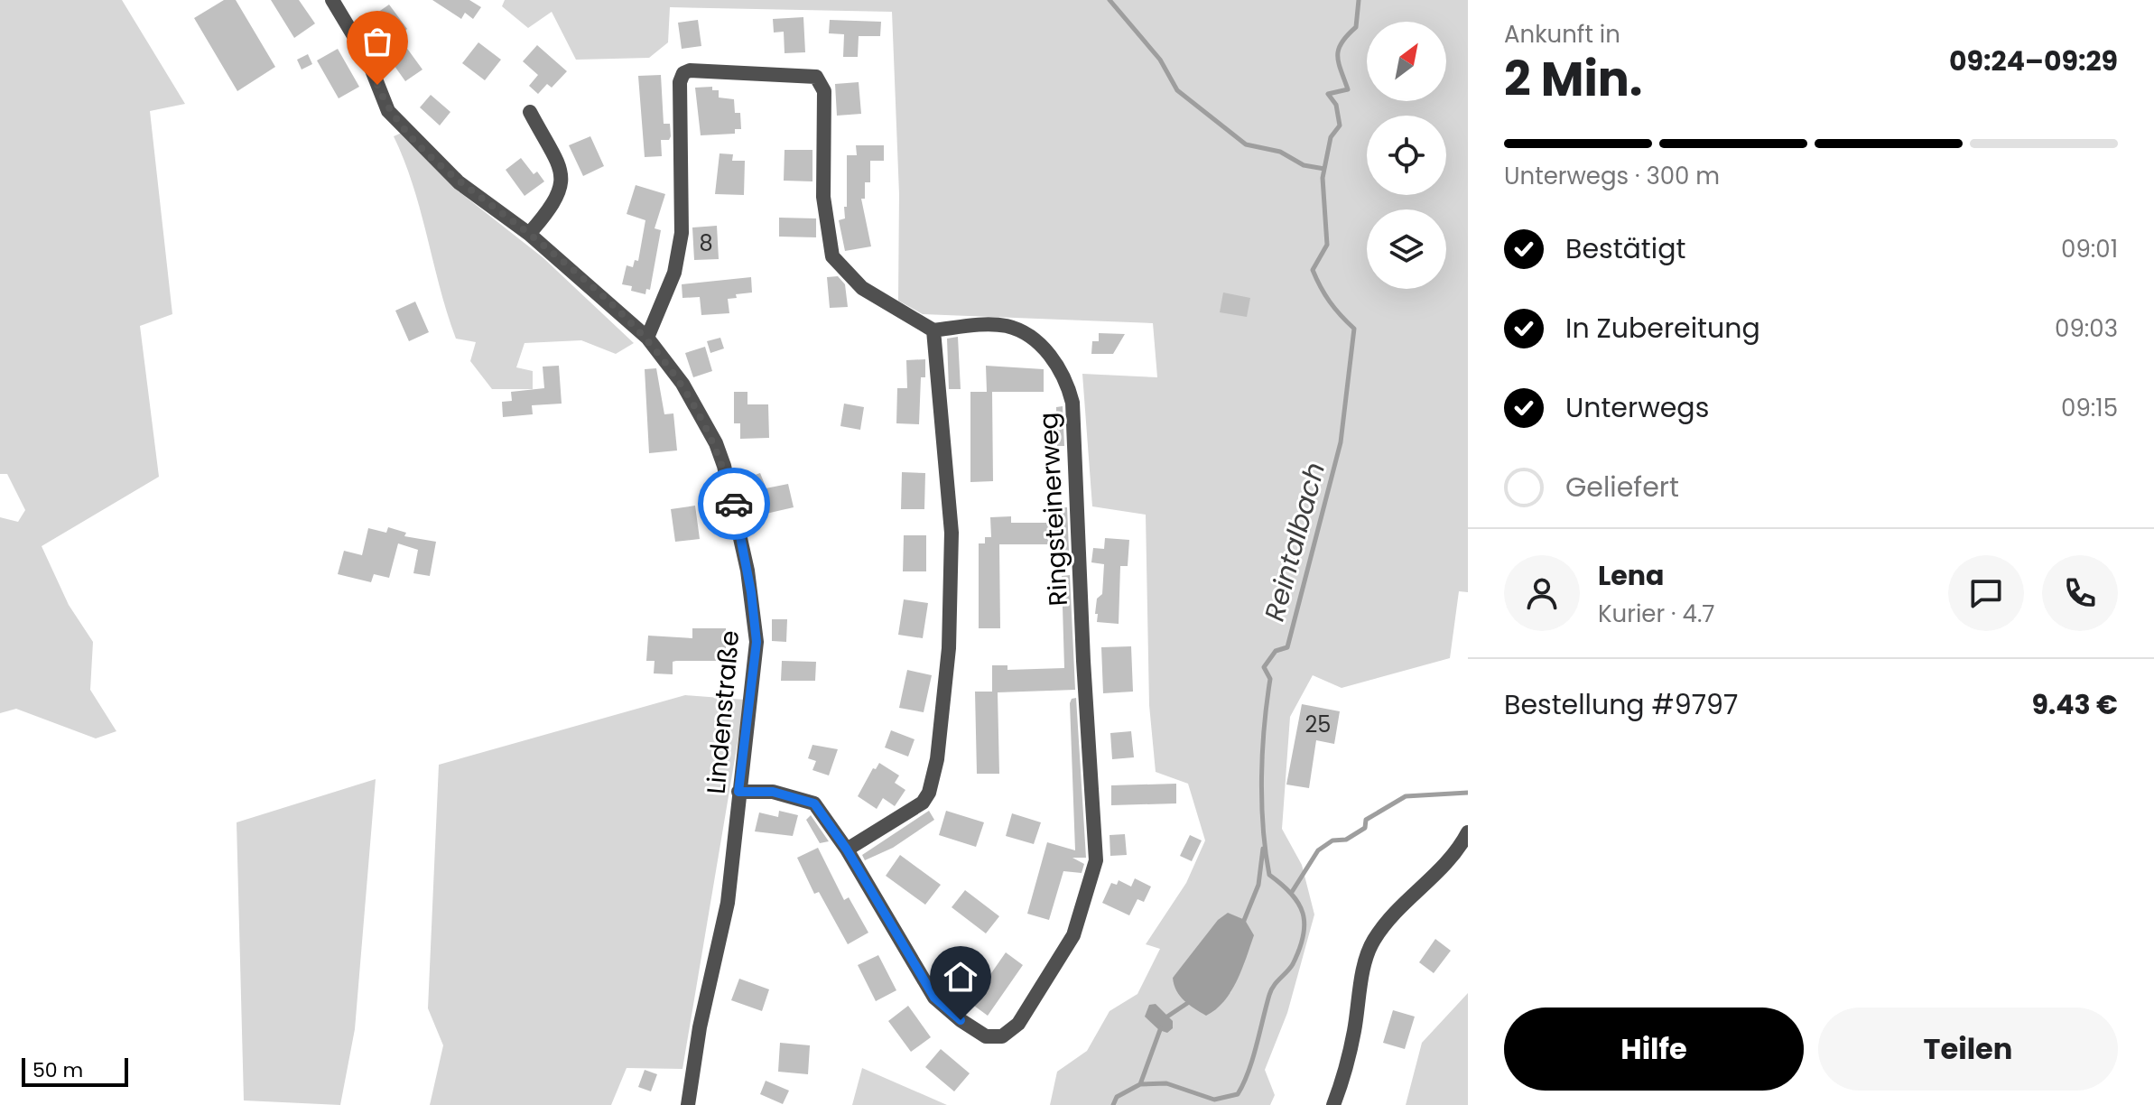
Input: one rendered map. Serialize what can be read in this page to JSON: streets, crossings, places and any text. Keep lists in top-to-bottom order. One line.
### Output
{"streets":{"street":["Ringsteinerweg","Lindenstraße"]},"crossings":[["Ringsteinerweg","Lindenstraße"]],"water":["Reintalbach"],"house_numbers":["8","25"],"scale_bar":"50 m","north":"top right","page":{"heading":["2 Min.","Ankunft in","09:24–09:29"],"panel":["Lena","Kurier · 4.7","Bestellung #9797","9.43 €"],"bar":"Unterwegs · 300 m","list":[["Bestätigt","09:01"],["In Zubereitung","09:03"],["Unterwegs","09:15"],"Geliefert"],"buttons":["Hilfe","Teilen"],"scale":"50 m"}}
